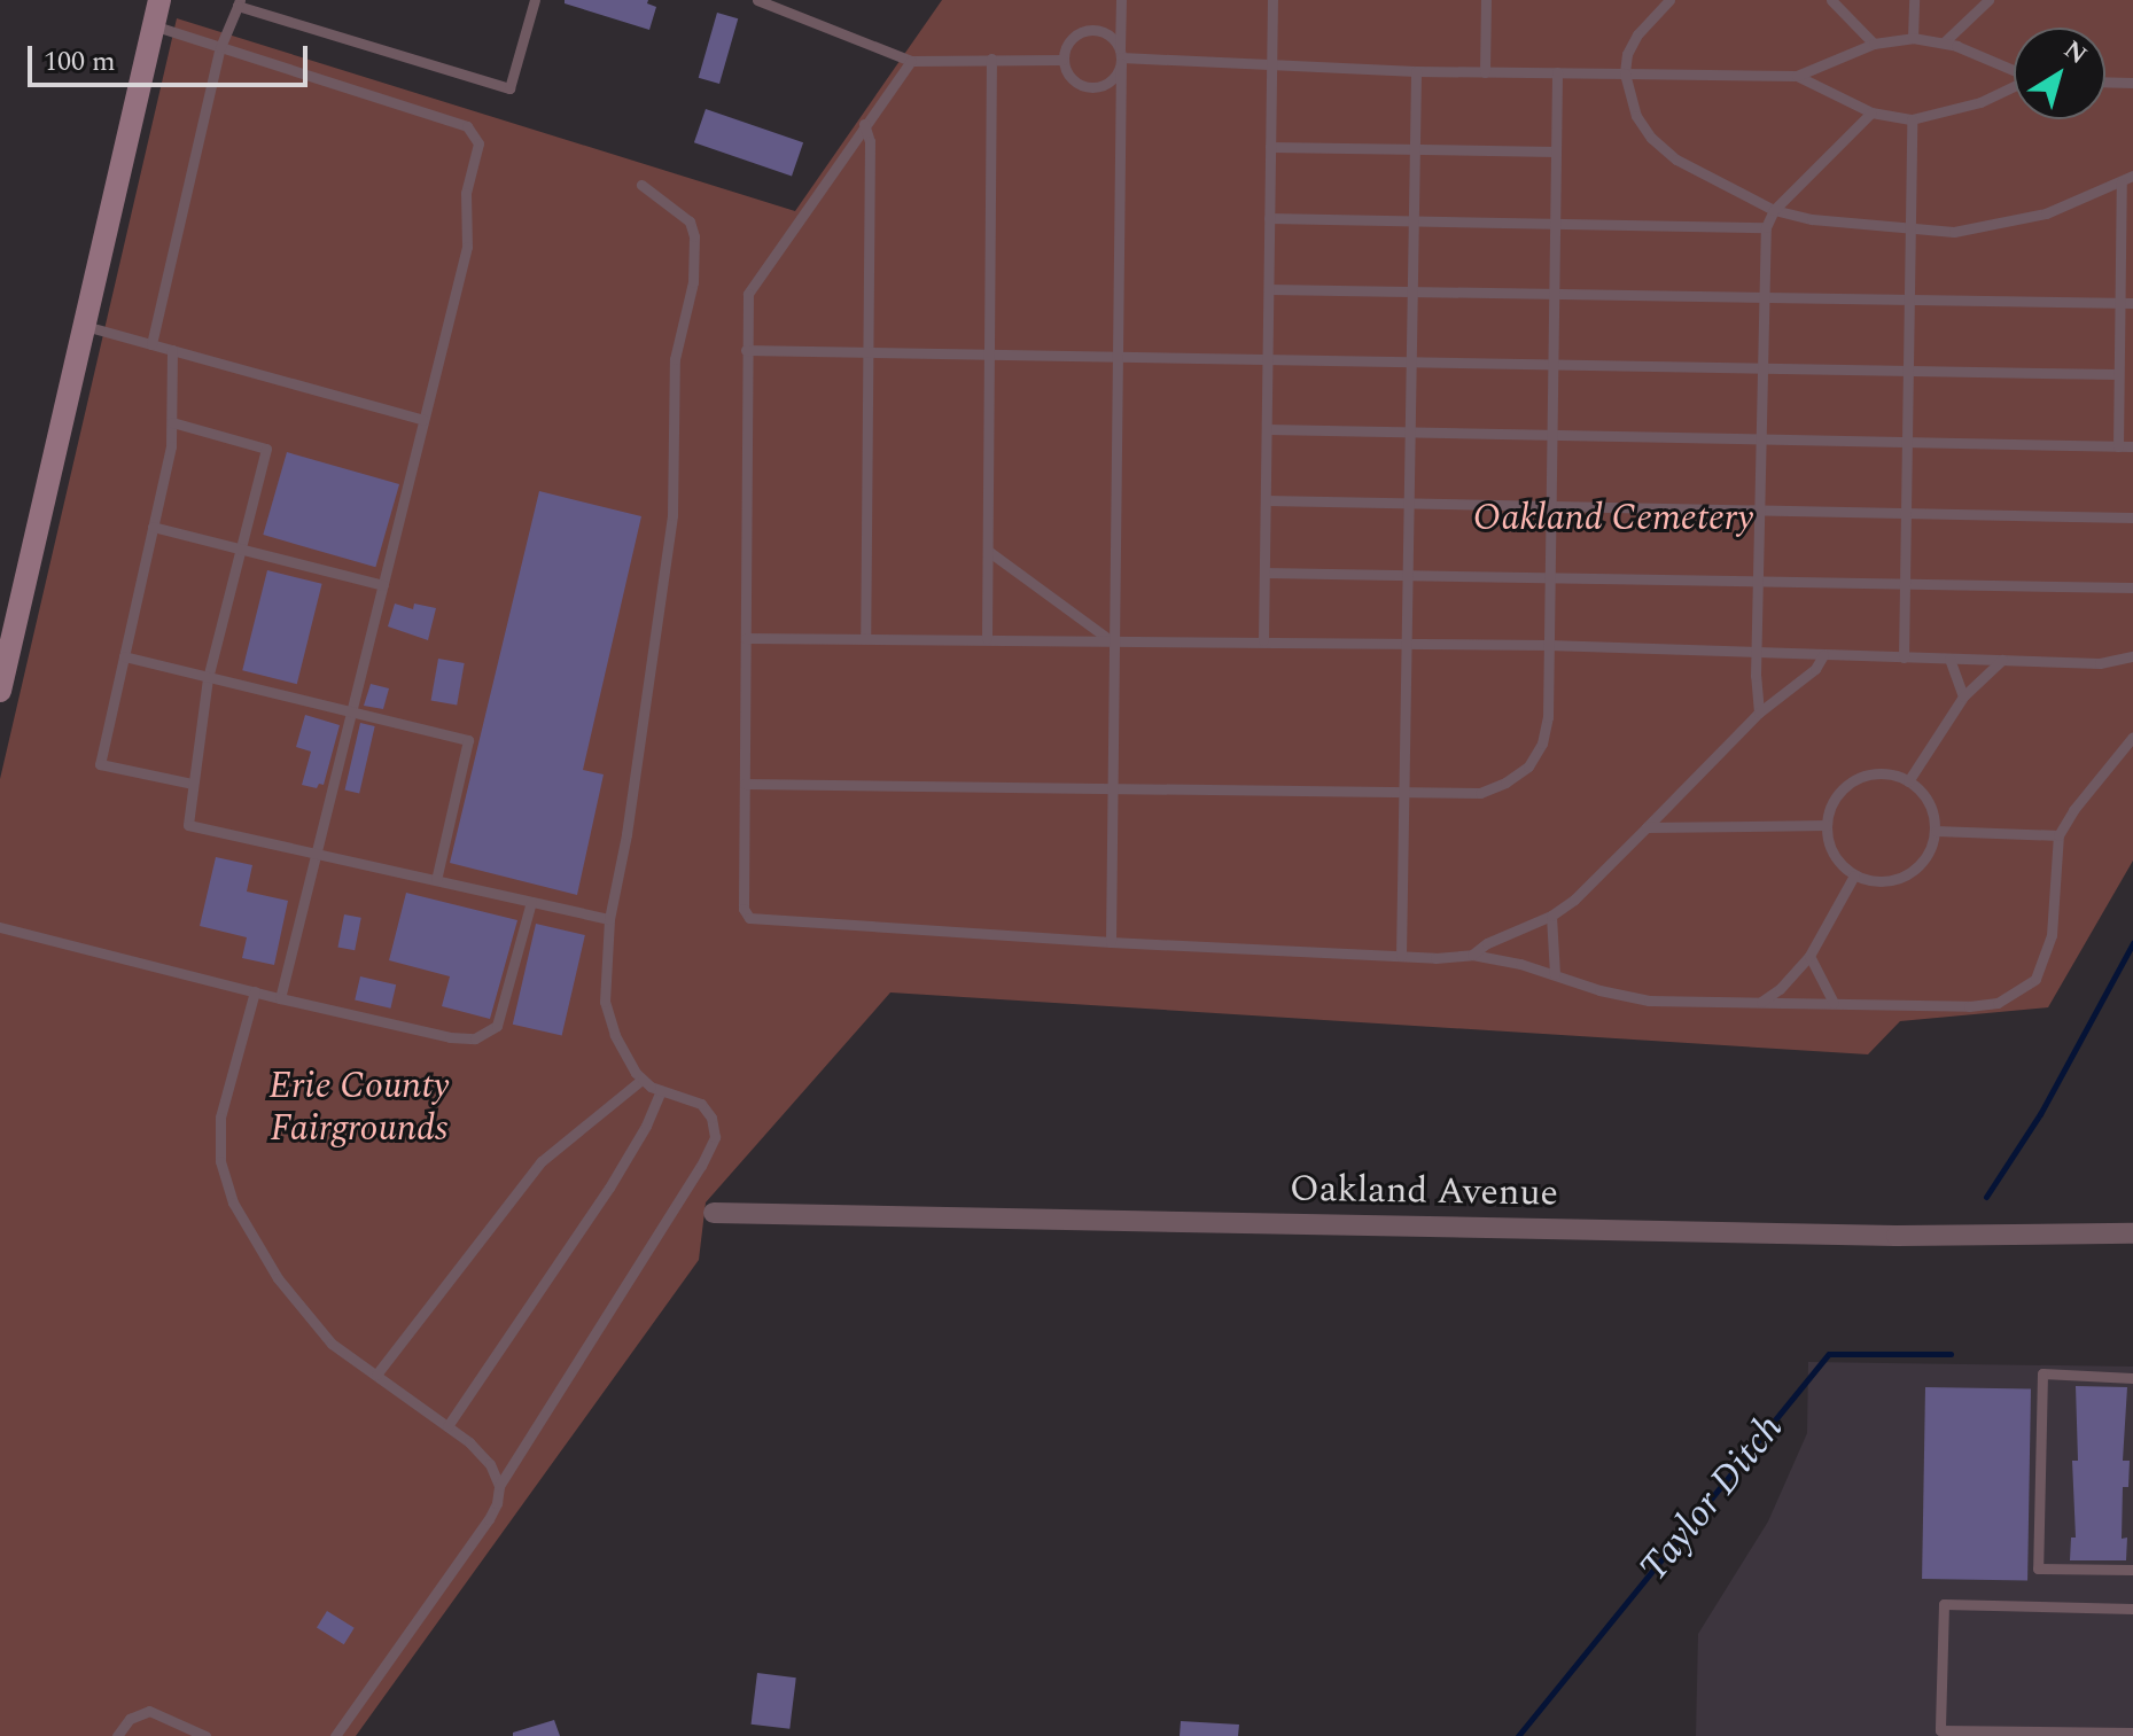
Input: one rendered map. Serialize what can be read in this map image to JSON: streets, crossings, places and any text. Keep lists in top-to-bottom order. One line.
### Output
{"streets":{"street":["Oakland Avenue"]},"water":["Taylor Ditch"],"parks":["Oakland Cemetery","Erie County Fairgrounds"],"scale_bar":"100 m","north":"top right"}
